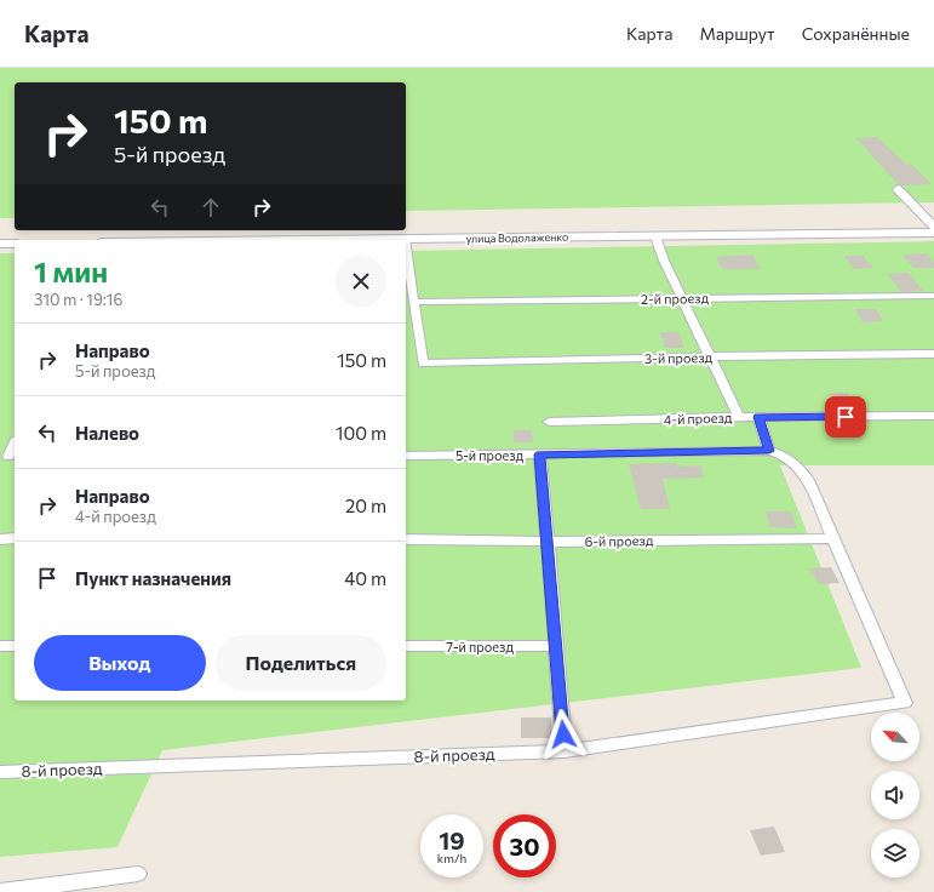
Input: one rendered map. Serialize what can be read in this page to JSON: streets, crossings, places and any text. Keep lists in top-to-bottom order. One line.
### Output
{"streets":{"main road":["улица Водолаженко"],"street":["2-й проезд","3-й проезд","4-й проезд","5-й проезд","6-й проезд","7-й проезд","8-й проезд"]},"crossings":[["2-й проезд","3-й проезд"],["6-й проезд","8-й проезд"]],"north":"top left","page":{"header":"Карта","nav":["Карта","Маршрут","Сохранённые"],"turn":["150 m","5-й проезд"],"heading":["1 мин","310 m · 19:16"],"list":[{"name":"Направо","note":"5-й проезд","value":"150 m"},{"name":"Налево","value":"100 m"},{"name":"Направо","note":"4-й проезд","value":"20 m"},{"name":"Пункт назначения","value":"40 m"}],"buttons":["Выход","Поделиться"],"speed":"19 km/h","limit":"30"}}
